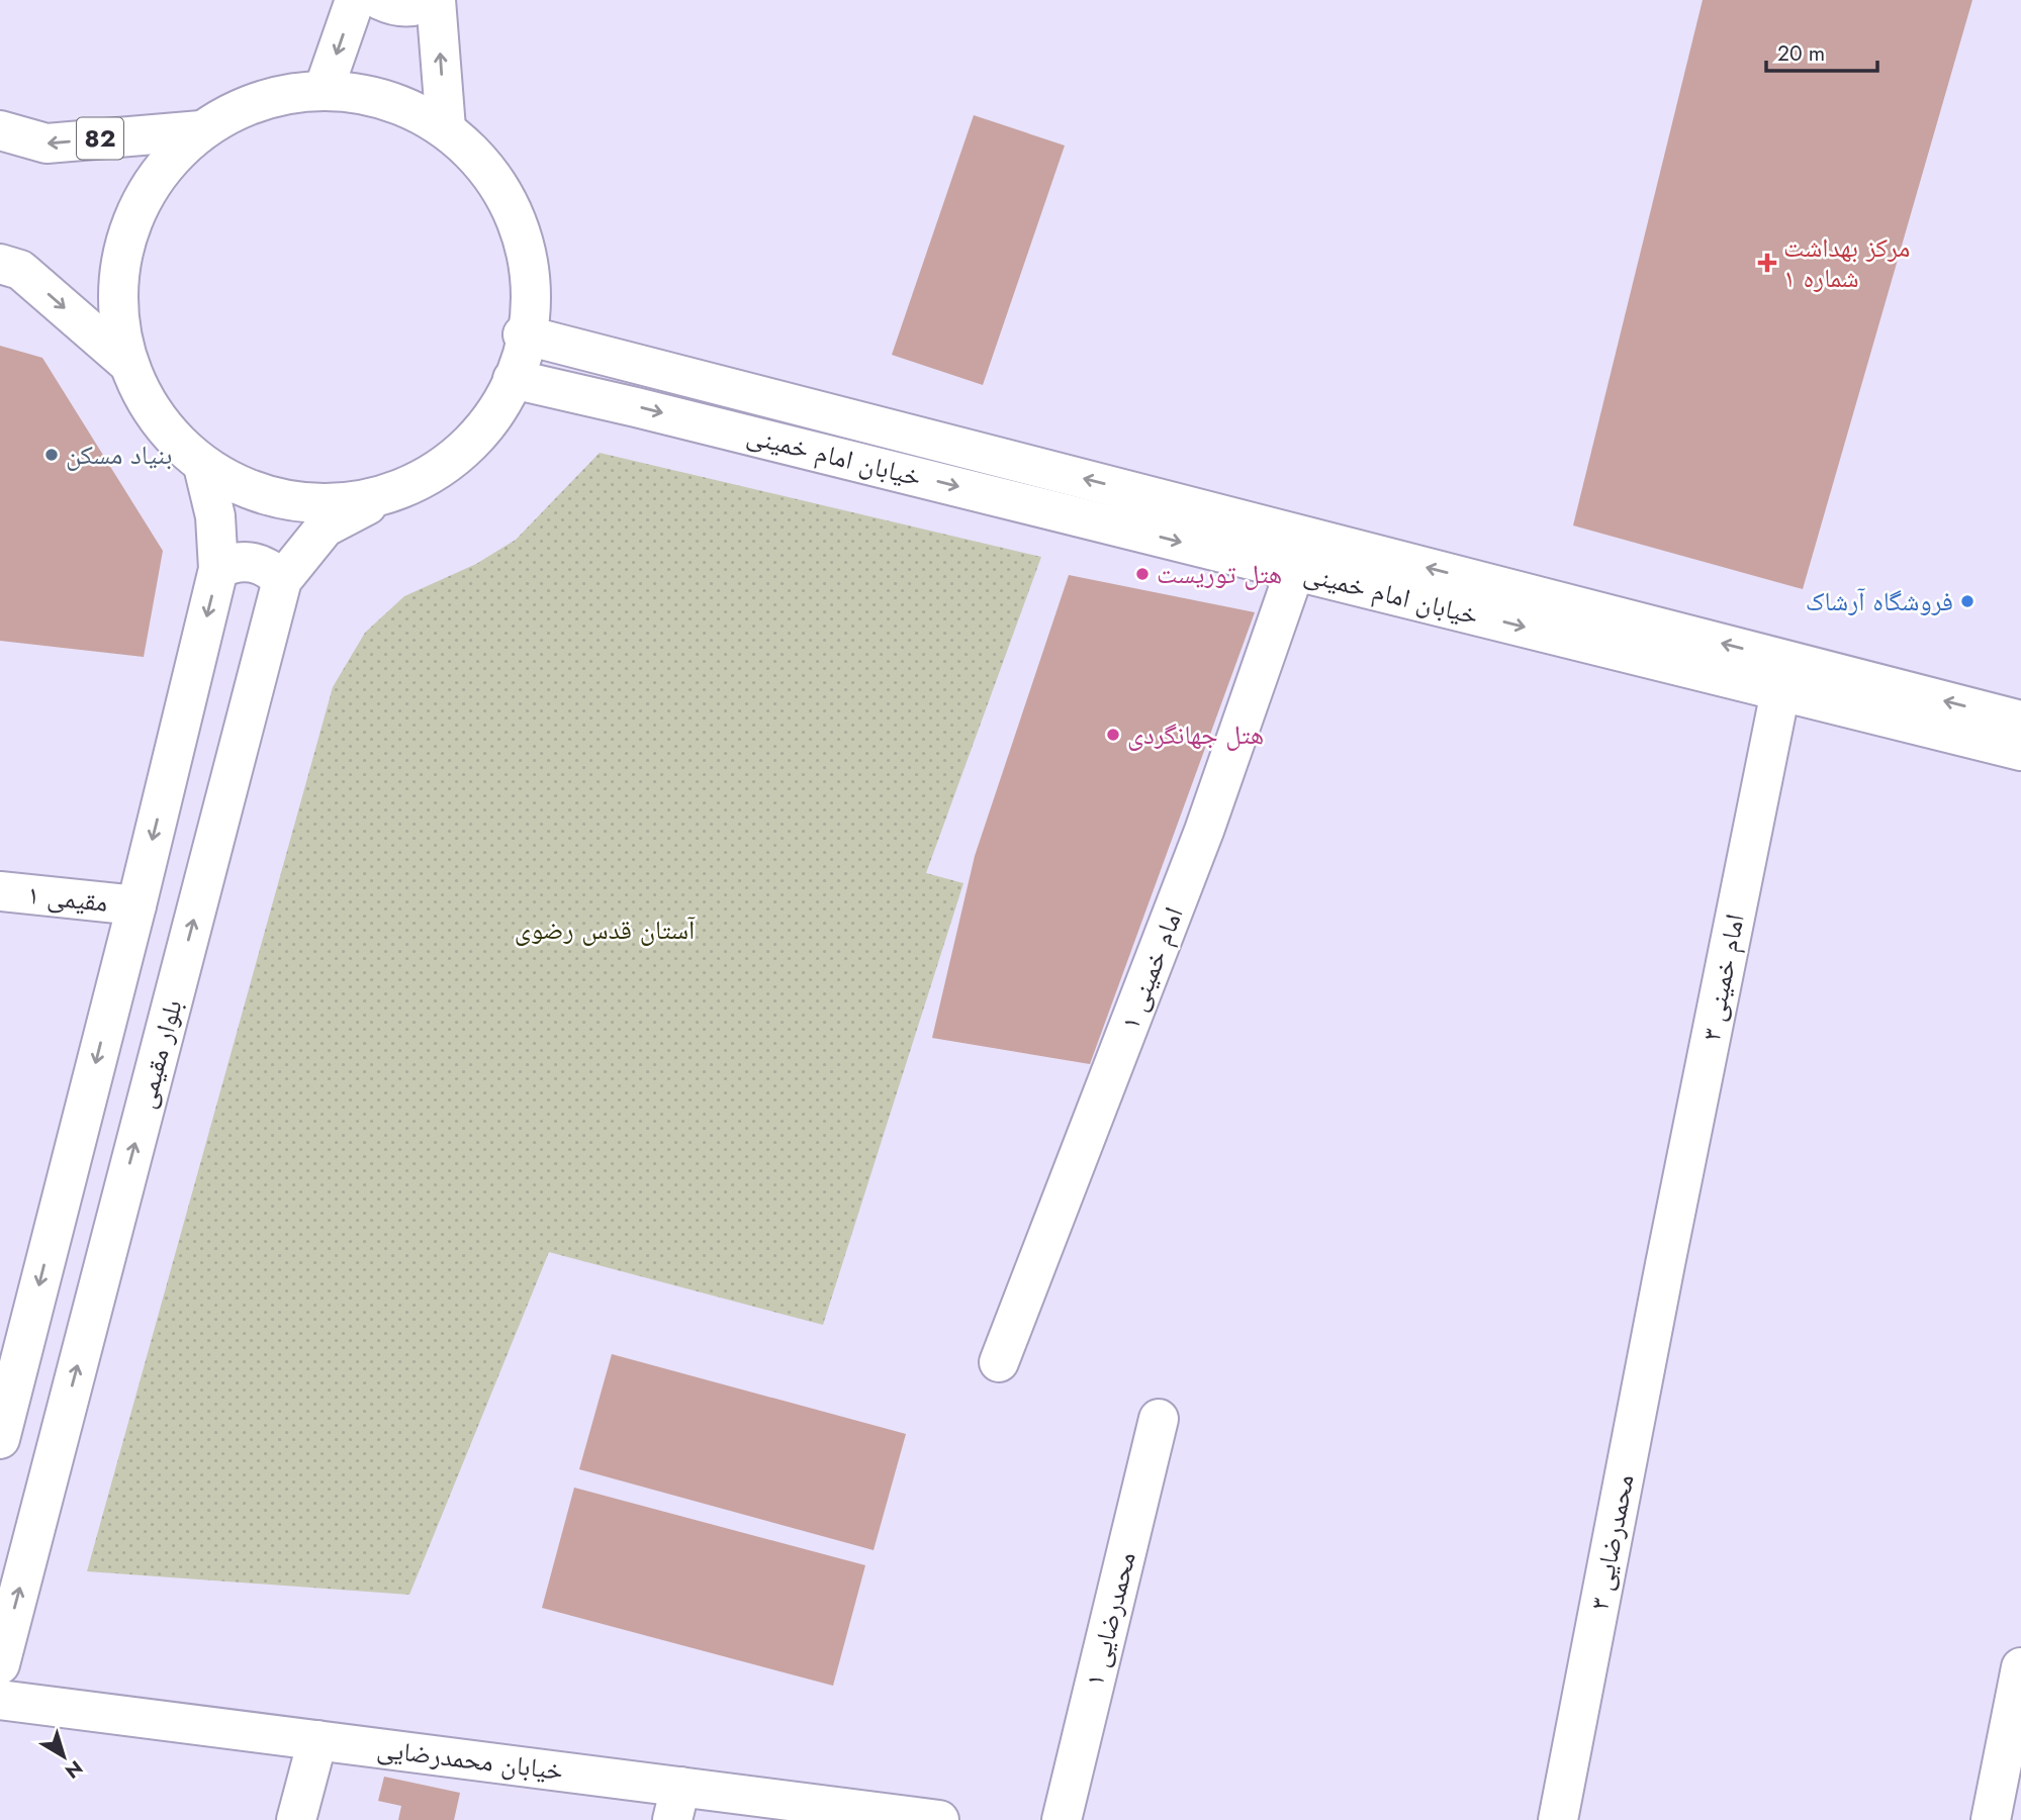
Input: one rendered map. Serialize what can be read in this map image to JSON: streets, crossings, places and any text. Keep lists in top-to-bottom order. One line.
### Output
{"streets":{"street":["82","خیابان امام خمینی","مقیمی ۱","امام خمینی ۱","امام خمینی ۳","بلوار مقیمی","محمدرضایی ۳","محمدرضایی ۱","خیابان محمدرضایی"]},"crossings":[["82","بلوار مقیمی"],["خیابان امام خمینی","امام خمینی ۱"],["خیابان امام خمینی","امام خمینی ۳"],["خیابان امام خمینی","بلوار مقیمی"],["امام خمینی ۳","محمدرضایی ۳"]],"parks":["آستان قدس رضوی"],"places":{"health":["مرکز بهداشت شماره ۱"],"other":["بنیاد مسکن","هتل توریست","فروشگاه آرشاک","هتل جهانگردی"]},"scale_bar":"20 m","north":"bottom right"}
